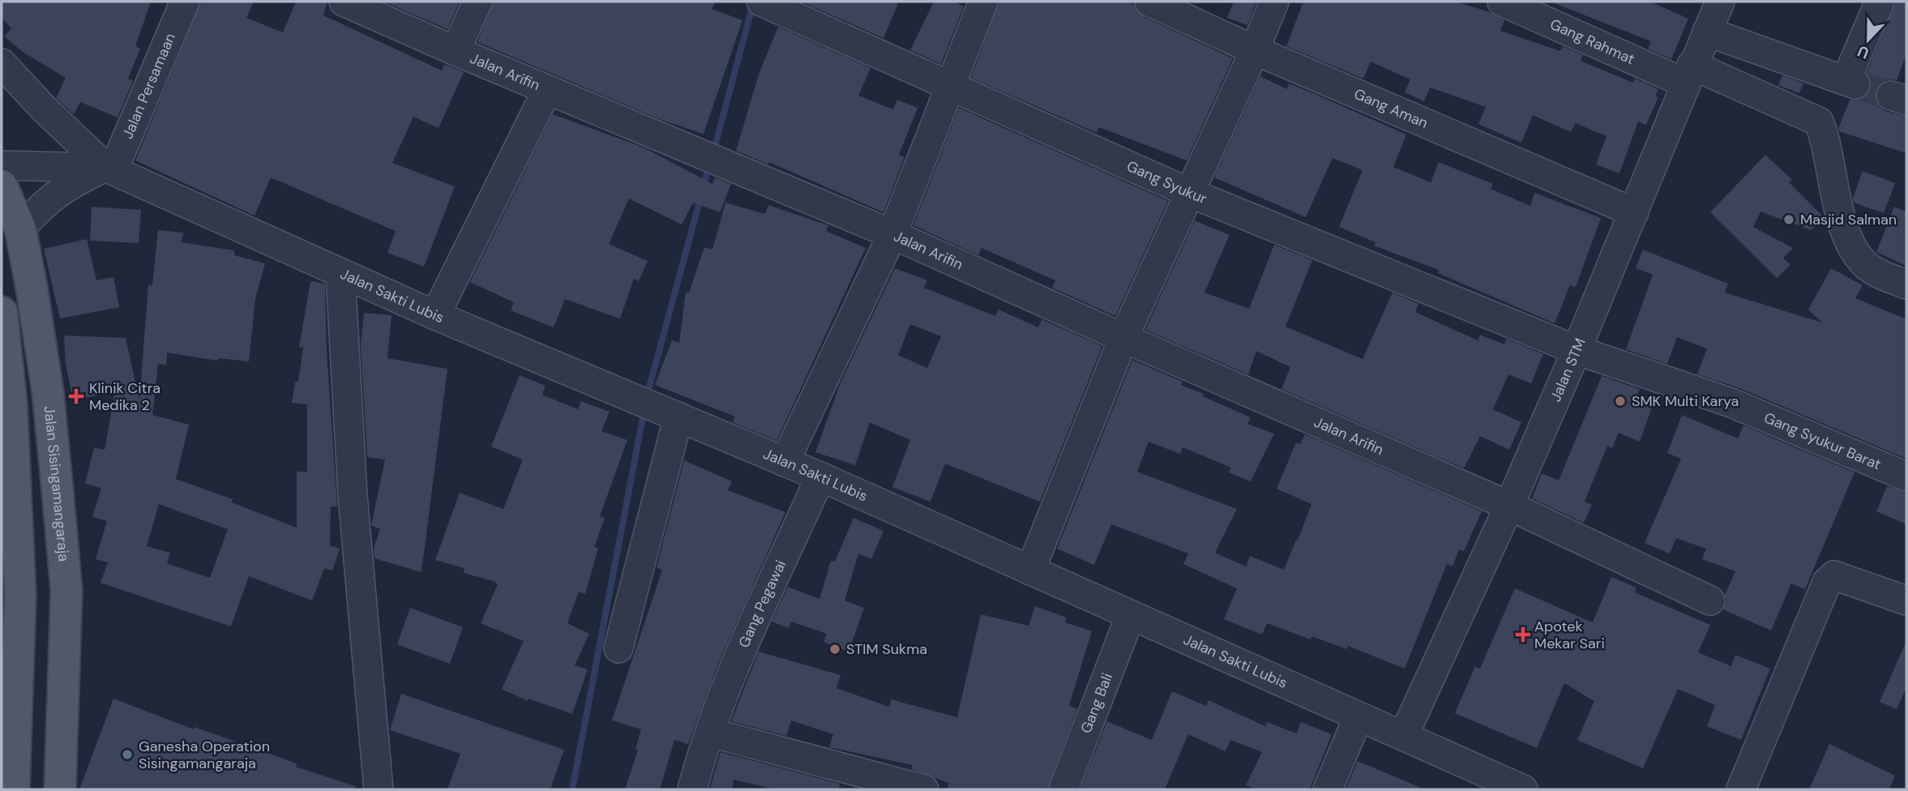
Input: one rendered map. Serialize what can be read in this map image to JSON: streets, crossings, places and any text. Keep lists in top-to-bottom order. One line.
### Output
{"streets":{"main road":["Jalan Sisingamangaraja"],"street":["Gang Rahmat","Jalan Arifin","Jalan Persamaan","Gang Aman","Gang Syukur","Jalan Sakti Lubis","Jalan STM","Gang Syukur Barat","Gang Pegawai","Gang Bali"]},"crossings":[["Gang Rahmat","Jalan STM"],["Jalan Arifin","Jalan STM"],["Jalan Persamaan","Jalan Sakti Lubis"],["Gang Aman","Jalan STM"],["Gang Syukur","Jalan STM"],["Gang Syukur","Gang Syukur Barat"],["Jalan Sakti Lubis","Jalan STM"],["Jalan Sakti Lubis","Gang Pegawai"],["Jalan Sakti Lubis","Gang Bali"],["Jalan STM","Gang Syukur Barat"]],"places":{"other":["Masjid Salman","SMK Multi Karya","STIM Sukma","Ganesha Operation Sisingamangaraja"],"health":["Klinik Citra Medika 2","Apotek Mekar Sari"]},"north":"bottom"}
